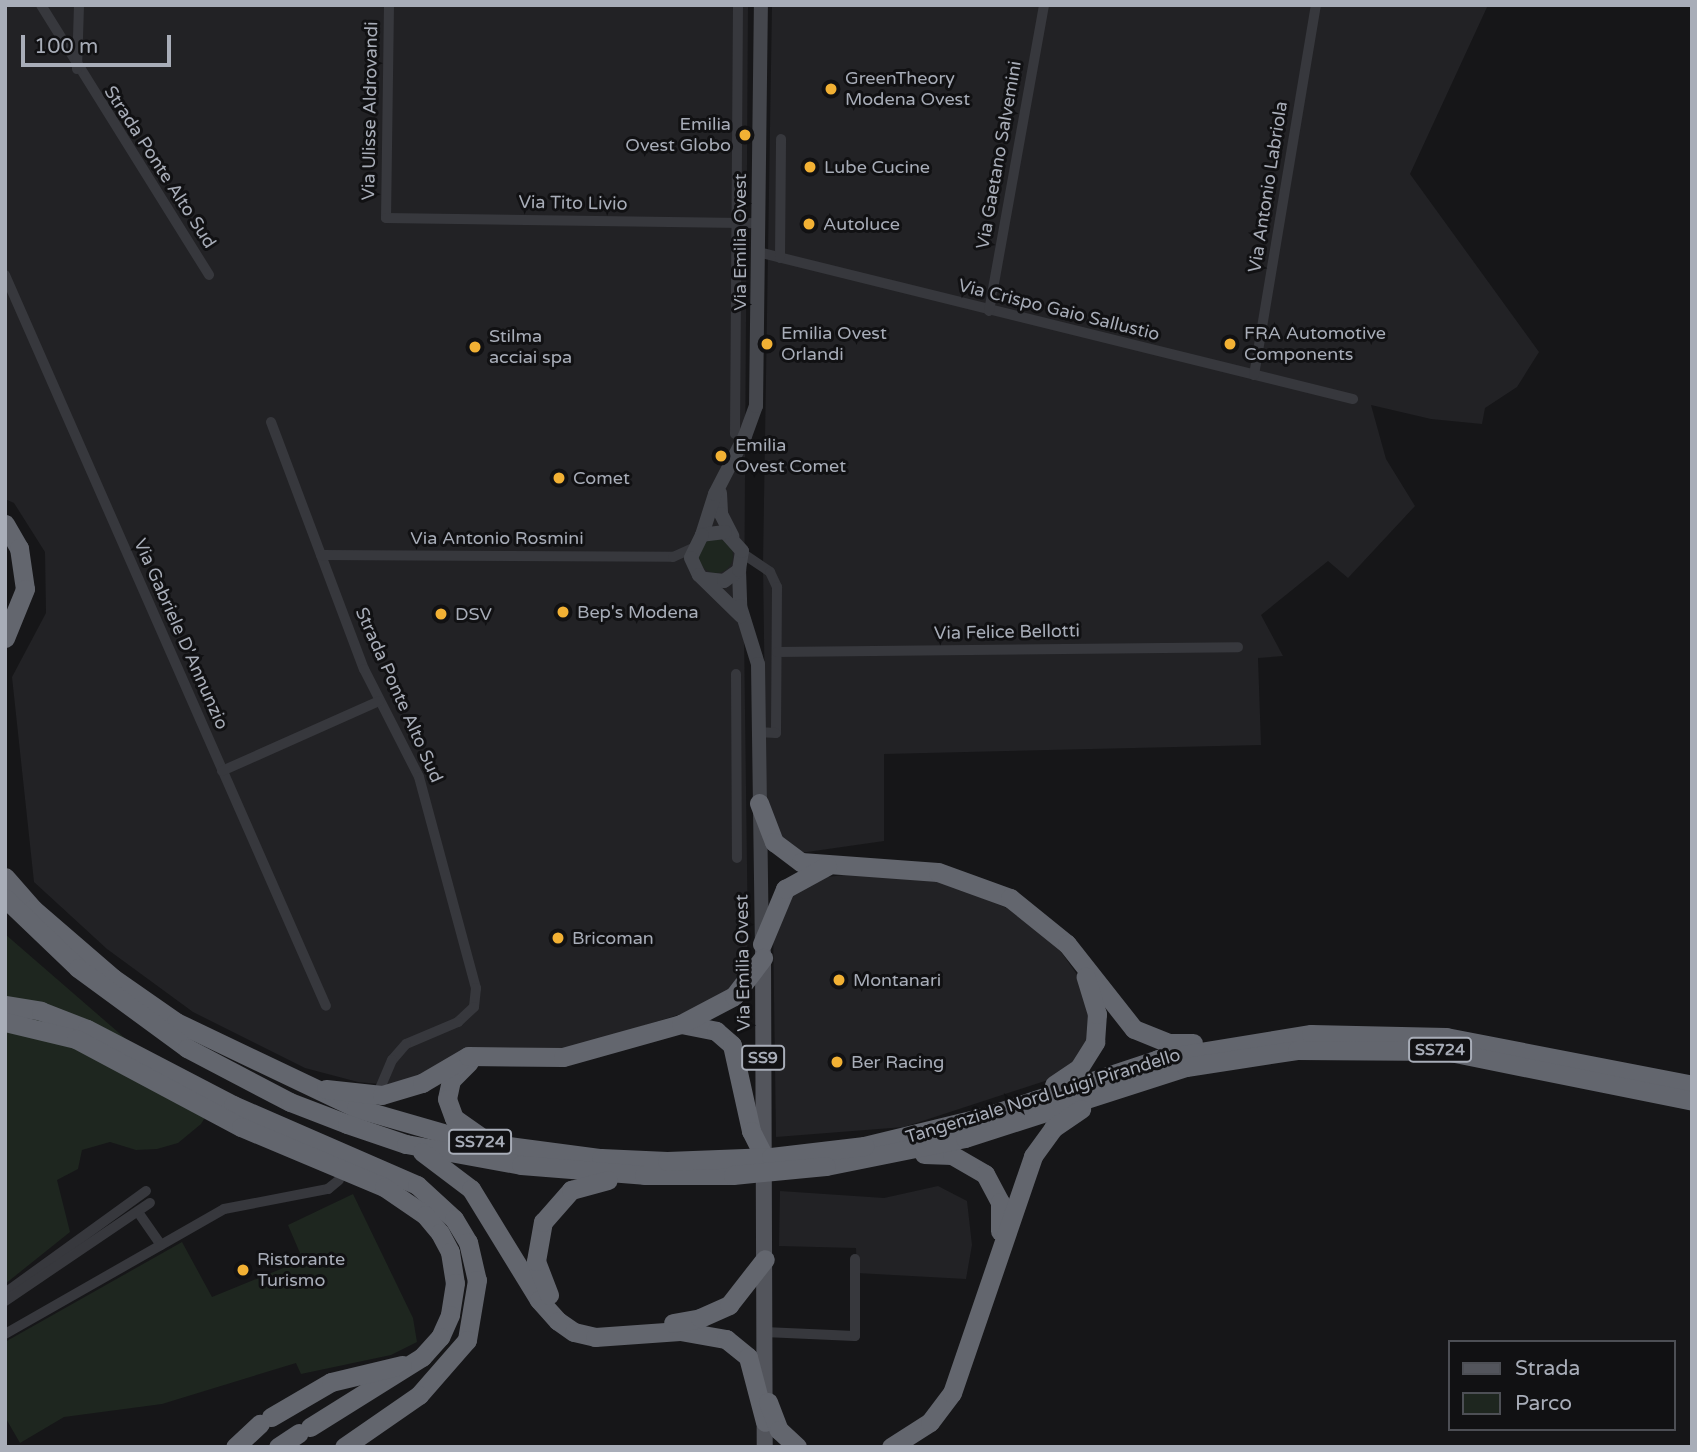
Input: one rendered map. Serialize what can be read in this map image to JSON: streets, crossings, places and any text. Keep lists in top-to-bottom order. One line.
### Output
{"streets":{"highway":["SS724","Tangenziale Nord Luigi Pirandello"],"main road":["Via Emilia Ovest","SS9"],"street":["Via Ulisse Aldrovandi","Via Gaetano Salvemini","Strada Ponte Alto Sud","Via Antonio Labriola","Via Tito Livio","Via Crispo Gaio Sallustio","Via Antonio Rosmini","Via Felice Bellotti","Via Gabriele D'Annunzio"]},"crossings":[["Via Ulisse Aldrovandi","Via Tito Livio"],["Via Gaetano Salvemini","Via Crispo Gaio Sallustio"],["Strada Ponte Alto Sud","Via Antonio Rosmini"],["Via Antonio Labriola","Via Crispo Gaio Sallustio"],["Via Tito Livio","Via Emilia Ovest"],["Via Emilia Ovest","Via Crispo Gaio Sallustio"],["SS724","Tangenziale Nord Luigi Pirandello"]],"places":["GreenTheory Modena Ovest","Emilia Ovest Globo","Lube Cucine","Autoluce","Emilia Ovest Orlandi","FRA Automotive Components","Stilma acciai spa","Emilia Ovest Comet","Comet","Bep's Modena","DSV","Bricoman","Montanari","Ber Racing","Ristorante Turismo"],"legend":["Strada","Parco"],"scale_bar":"100 m"}
